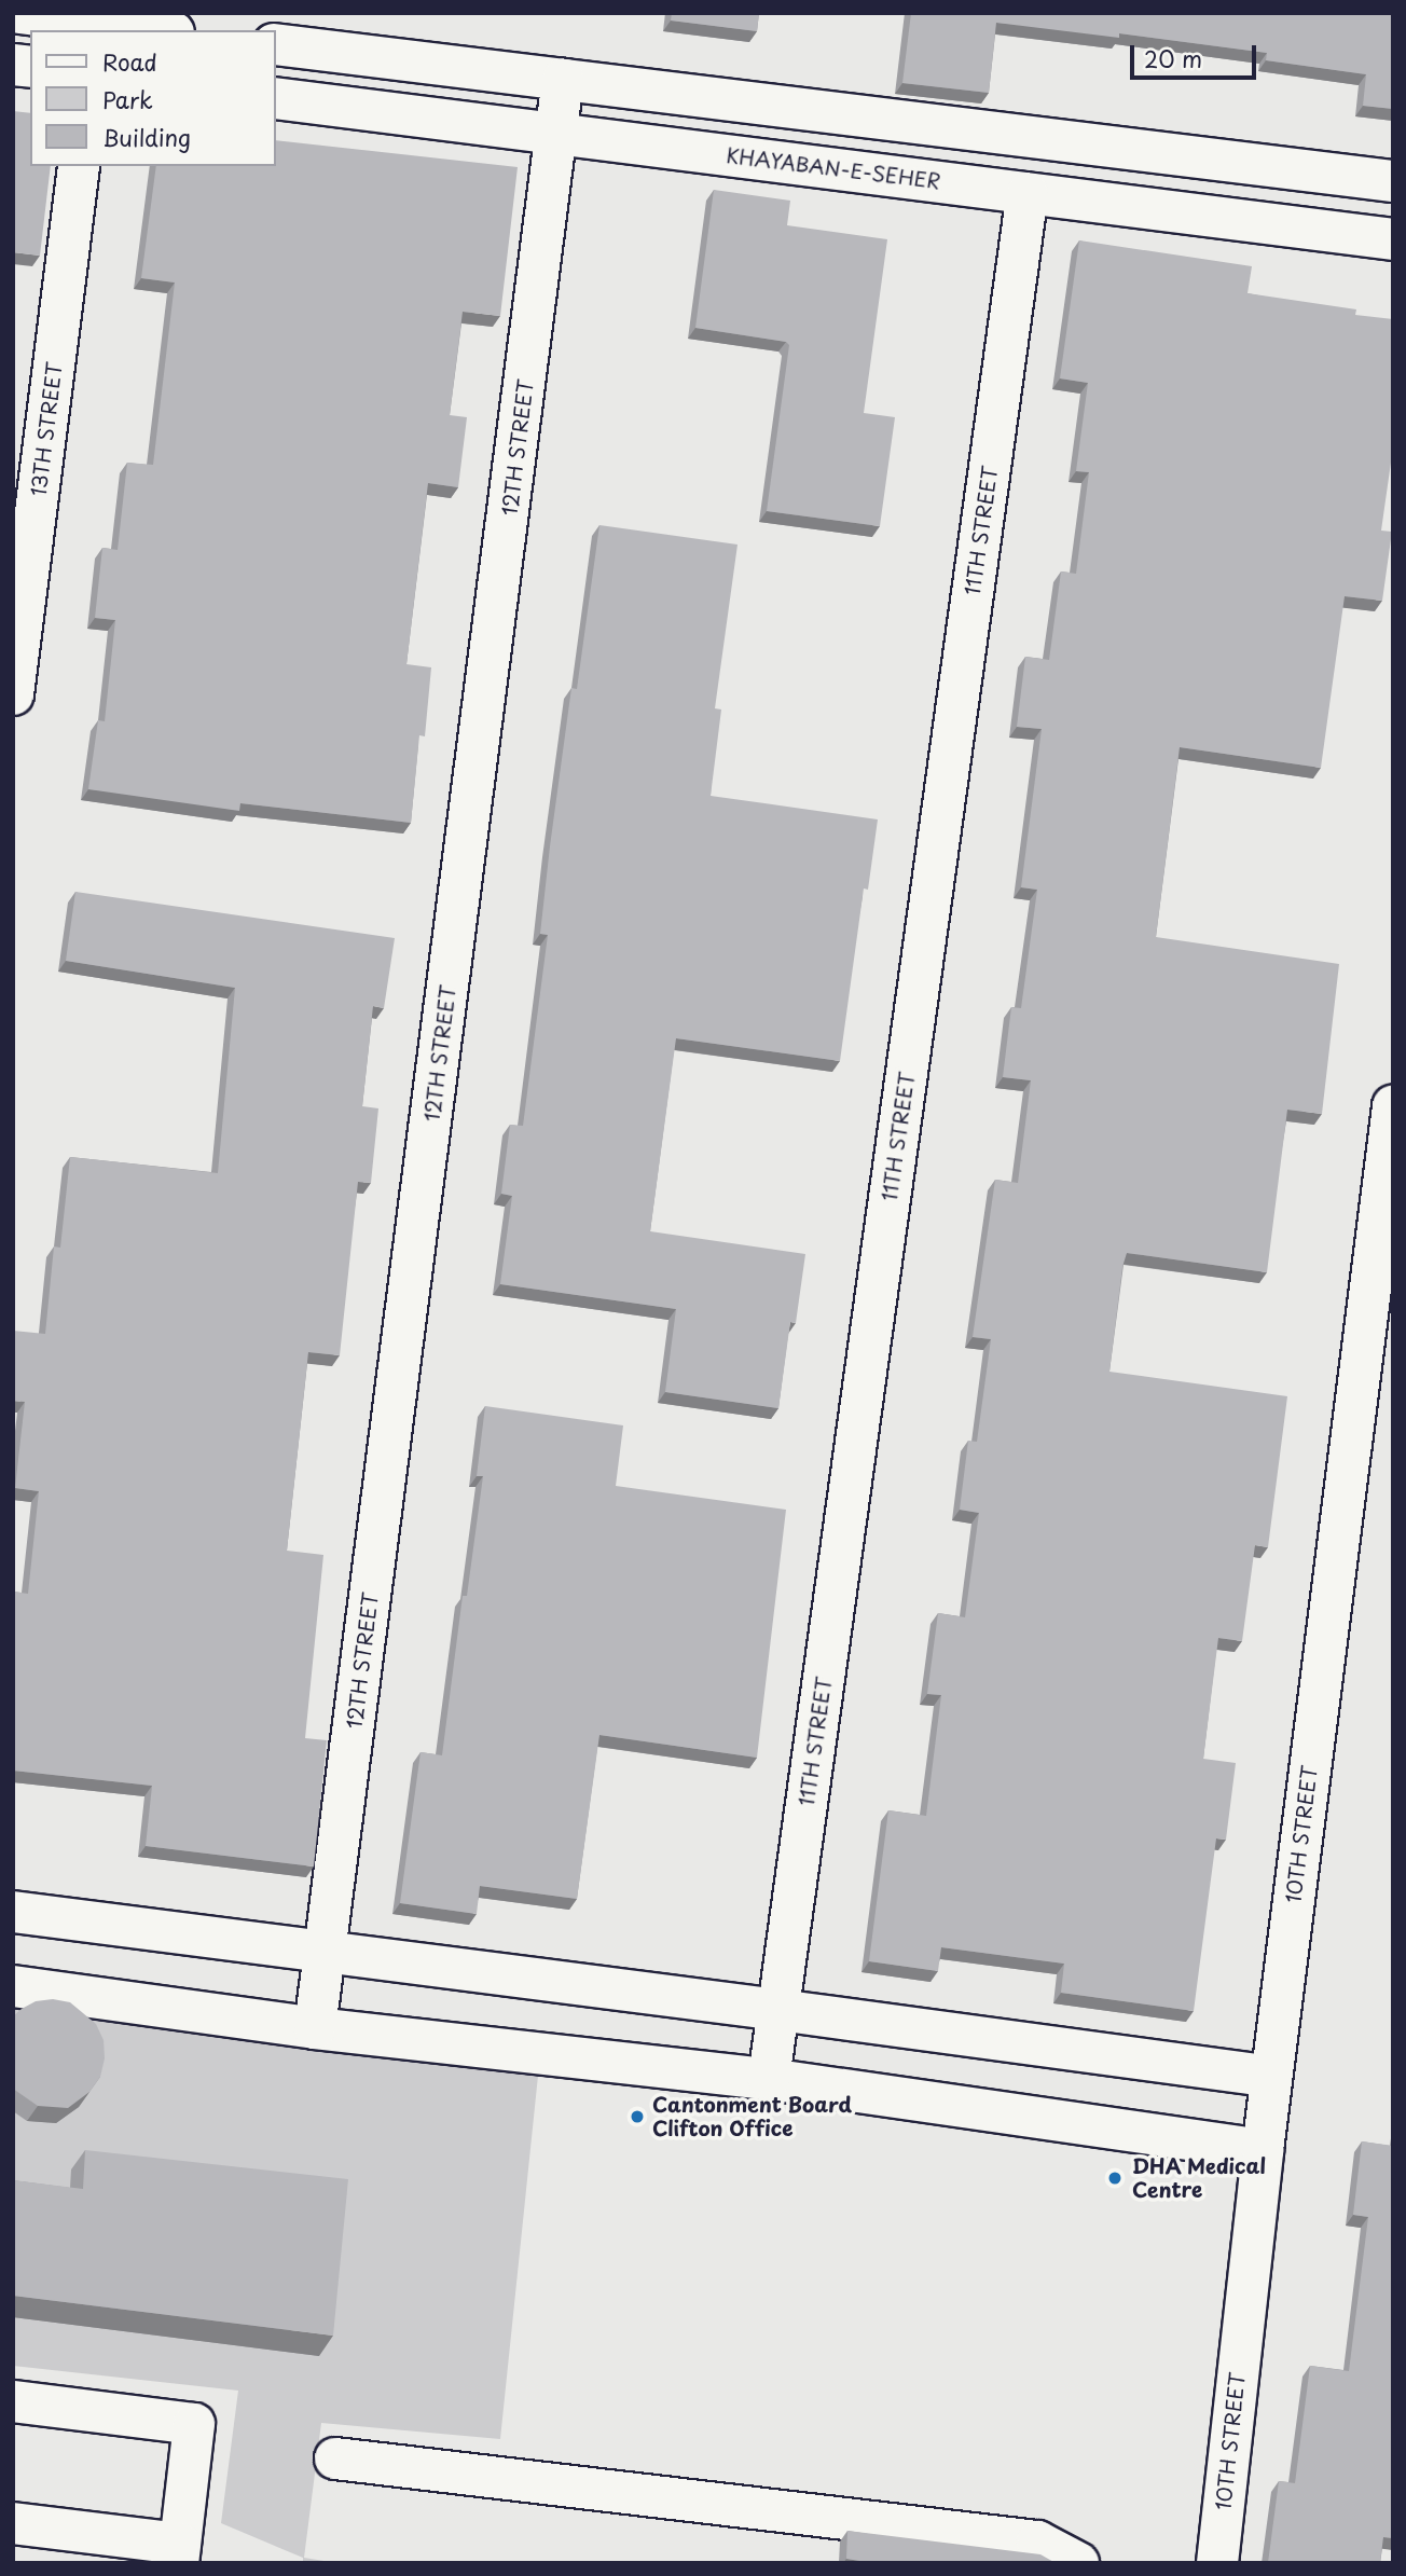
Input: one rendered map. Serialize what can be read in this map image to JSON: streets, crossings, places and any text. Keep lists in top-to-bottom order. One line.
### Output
{"streets":{"street":["KHAYABAN-E-SEHER","13TH STREET","12TH STREET","11TH STREET","10TH STREET"]},"crossings":[["KHAYABAN-E-SEHER","12TH STREET"],["KHAYABAN-E-SEHER","11TH STREET"]],"places":["Cantonment Board Clifton Office","DHA Medical Centre"],"legend":["Road","Park","Building"],"scale_bar":"20 m"}
